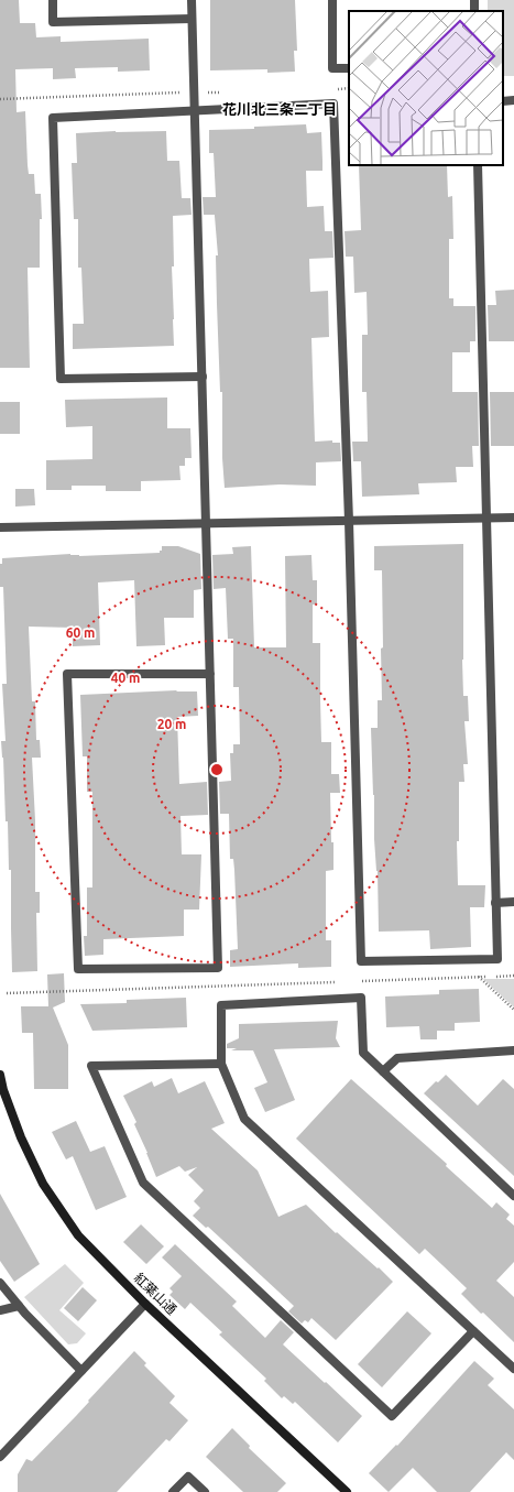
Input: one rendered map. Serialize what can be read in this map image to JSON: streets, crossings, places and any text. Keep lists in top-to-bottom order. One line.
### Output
{"streets":{"street":["紅葉山通"]},"districts":["花川北三条二丁目"],"rings":["60 m","40 m","20 m"]}
